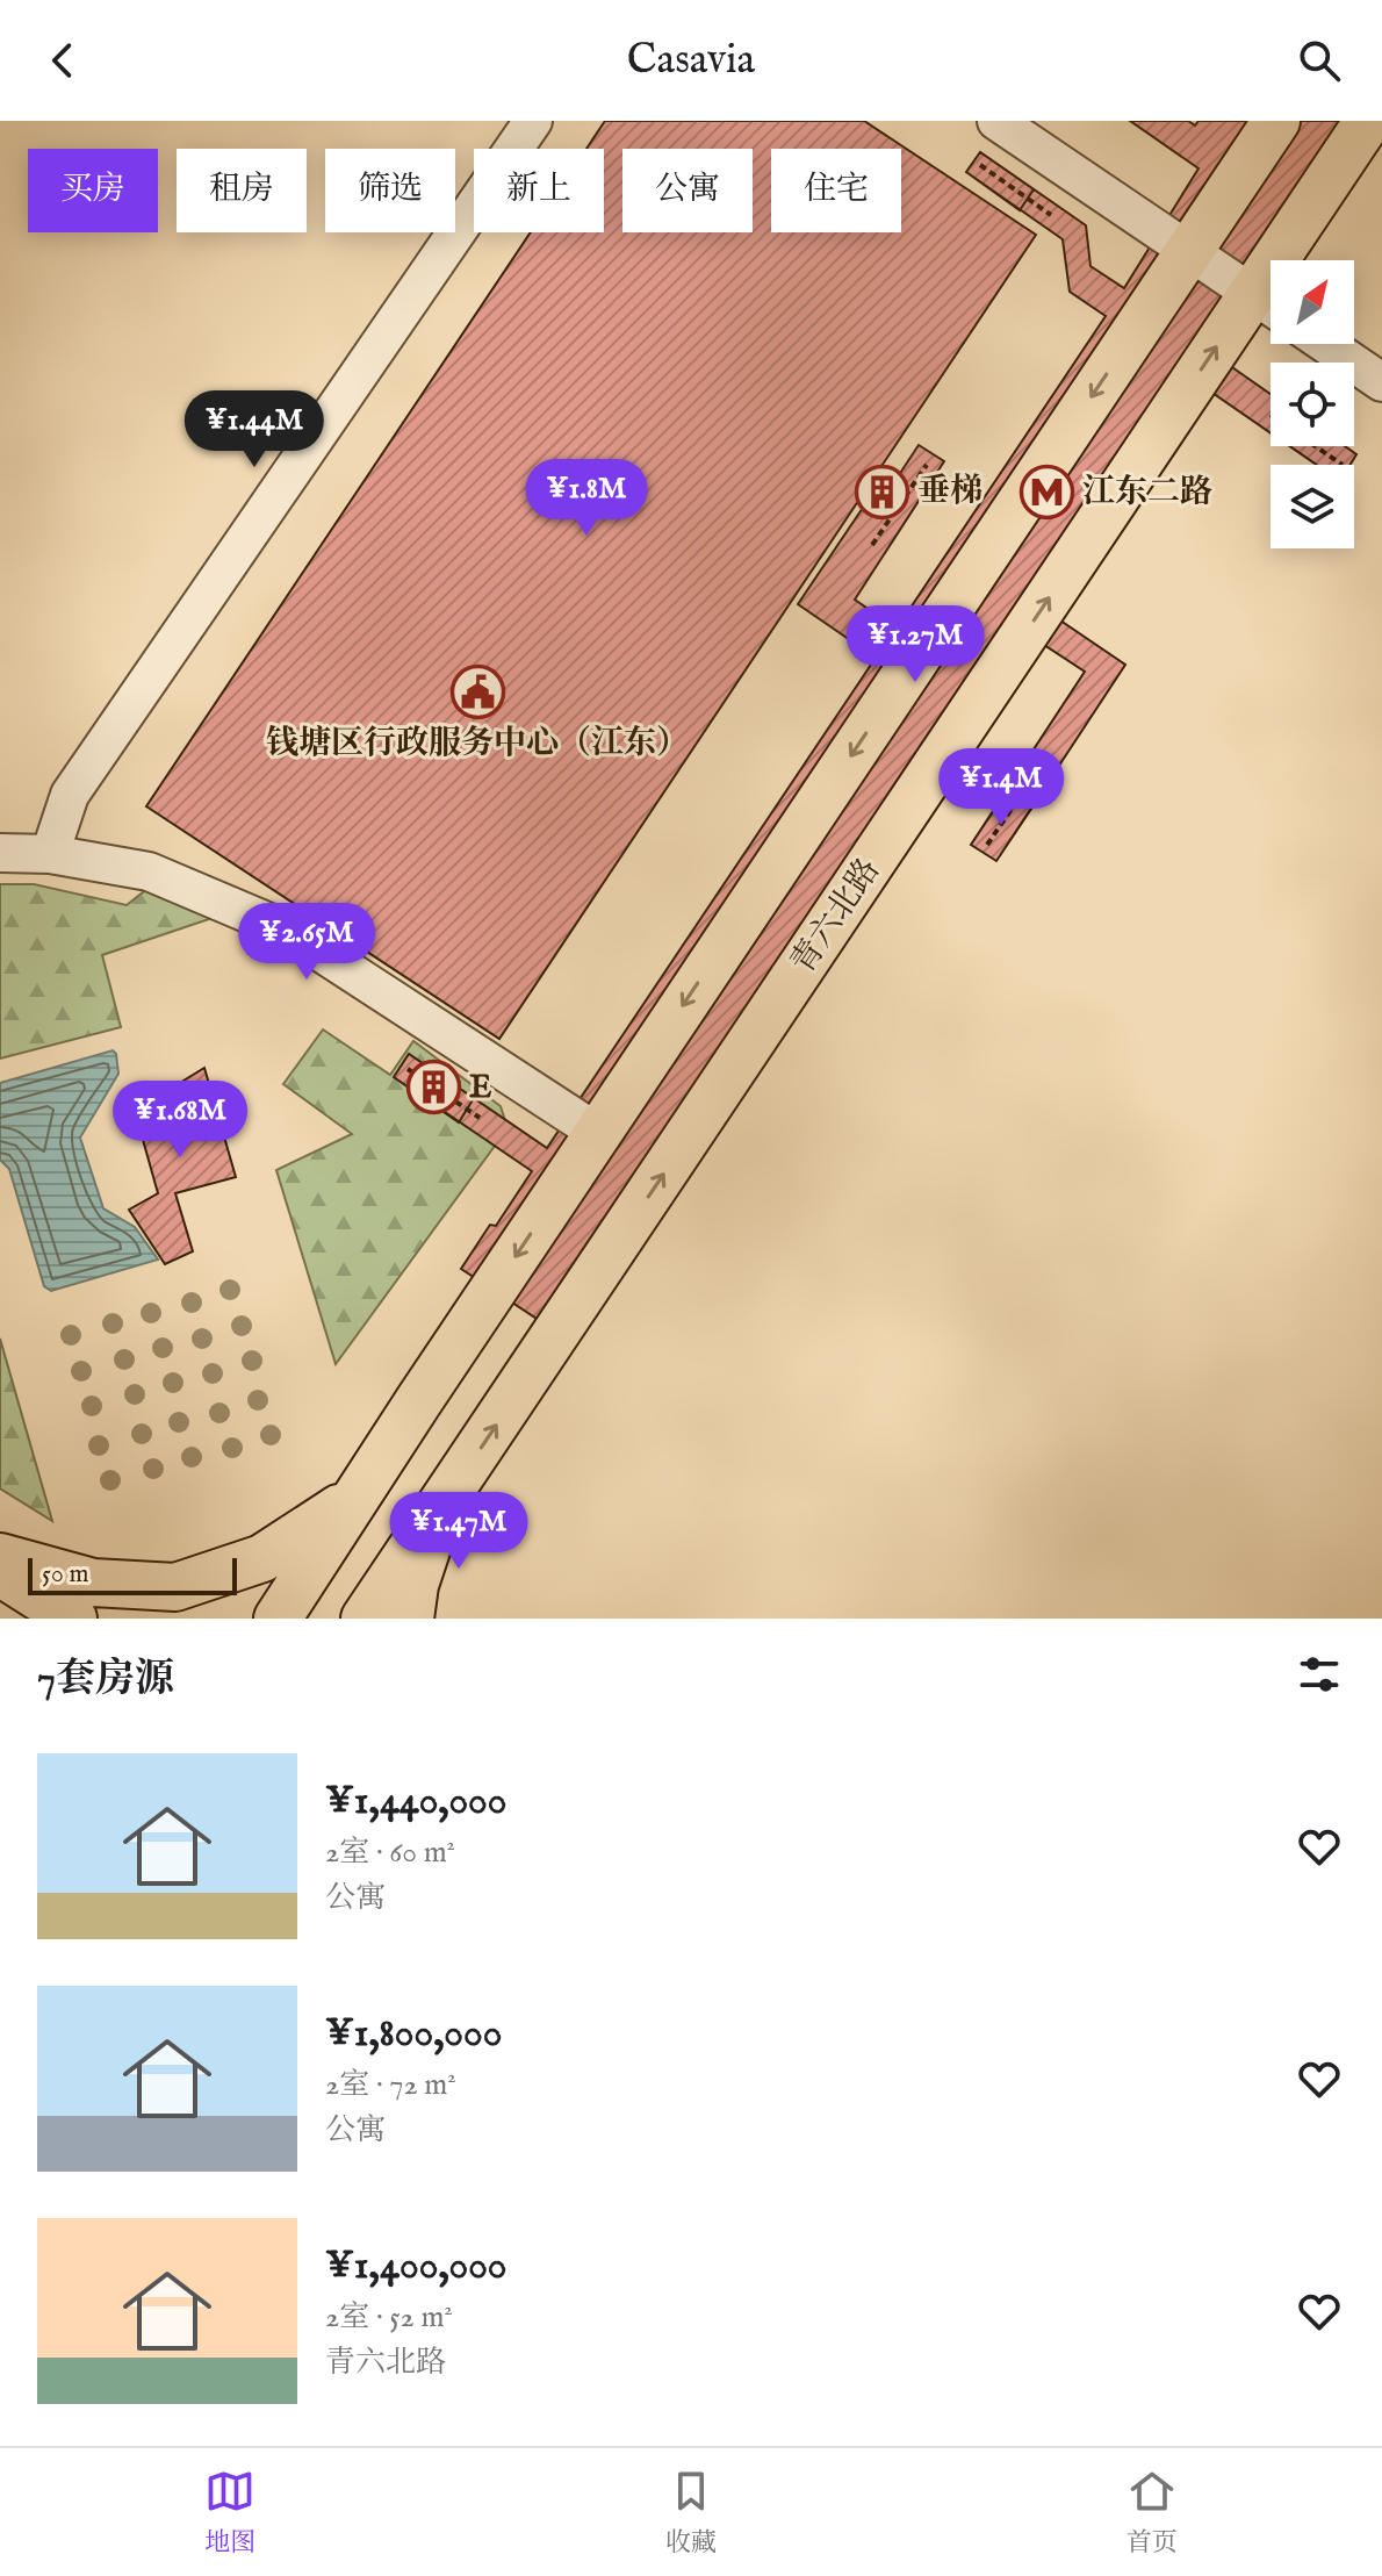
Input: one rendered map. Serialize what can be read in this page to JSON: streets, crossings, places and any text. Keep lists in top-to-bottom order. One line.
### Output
{"streets":{"main road":["青六北路"]},"places":{"building":["垂梯","E"],"metro station":["江东二路"],"public building":["钱塘区行政服务中心（江东）"]},"scale_bar":"50 m","north":"top right","page":{"header":"Casavia","chip":["买房","租房","筛选","新上","公寓","住宅"],"price":["¥1.44M","¥1.8M","¥1.27M","¥1.4M","¥2.65M","¥1.68M","¥1.47M"],"scale":"50 m","heading":"7套房源","list":[{"name":"¥1,440,000","note":"2室 · 60 m² · 公寓"},{"name":"¥1,800,000","note":"2室 · 72 m² · 公寓"},{"name":"¥1,400,000","note":"2室 · 52 m² · 青六北路"}],"tabs":["地图","收藏","首页"]}}
